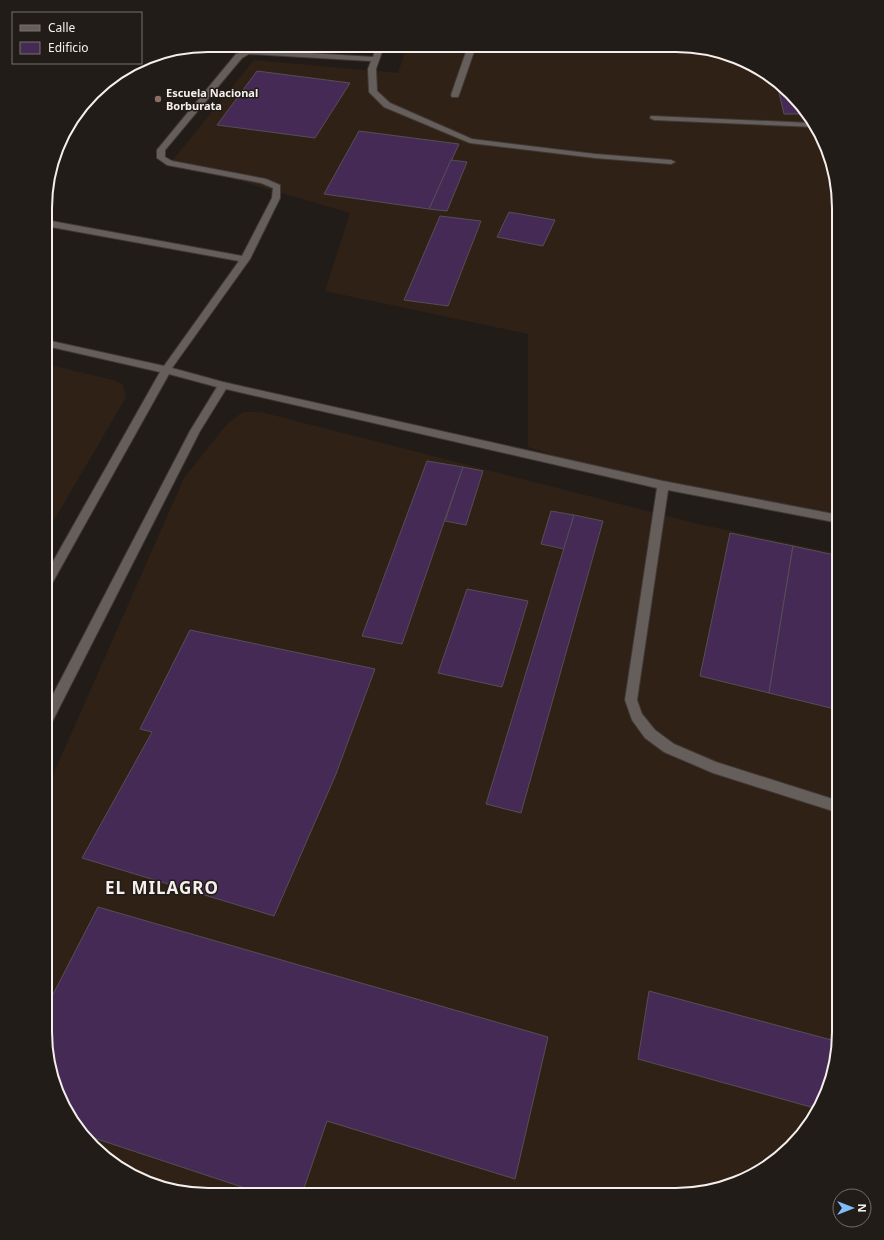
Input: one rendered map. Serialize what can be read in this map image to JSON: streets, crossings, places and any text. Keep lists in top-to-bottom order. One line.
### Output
{"districts":["EL MILAGRO"],"places":["Escuela Nacional Borburata"],"legend":["Calle","Edificio"],"north":"right"}
